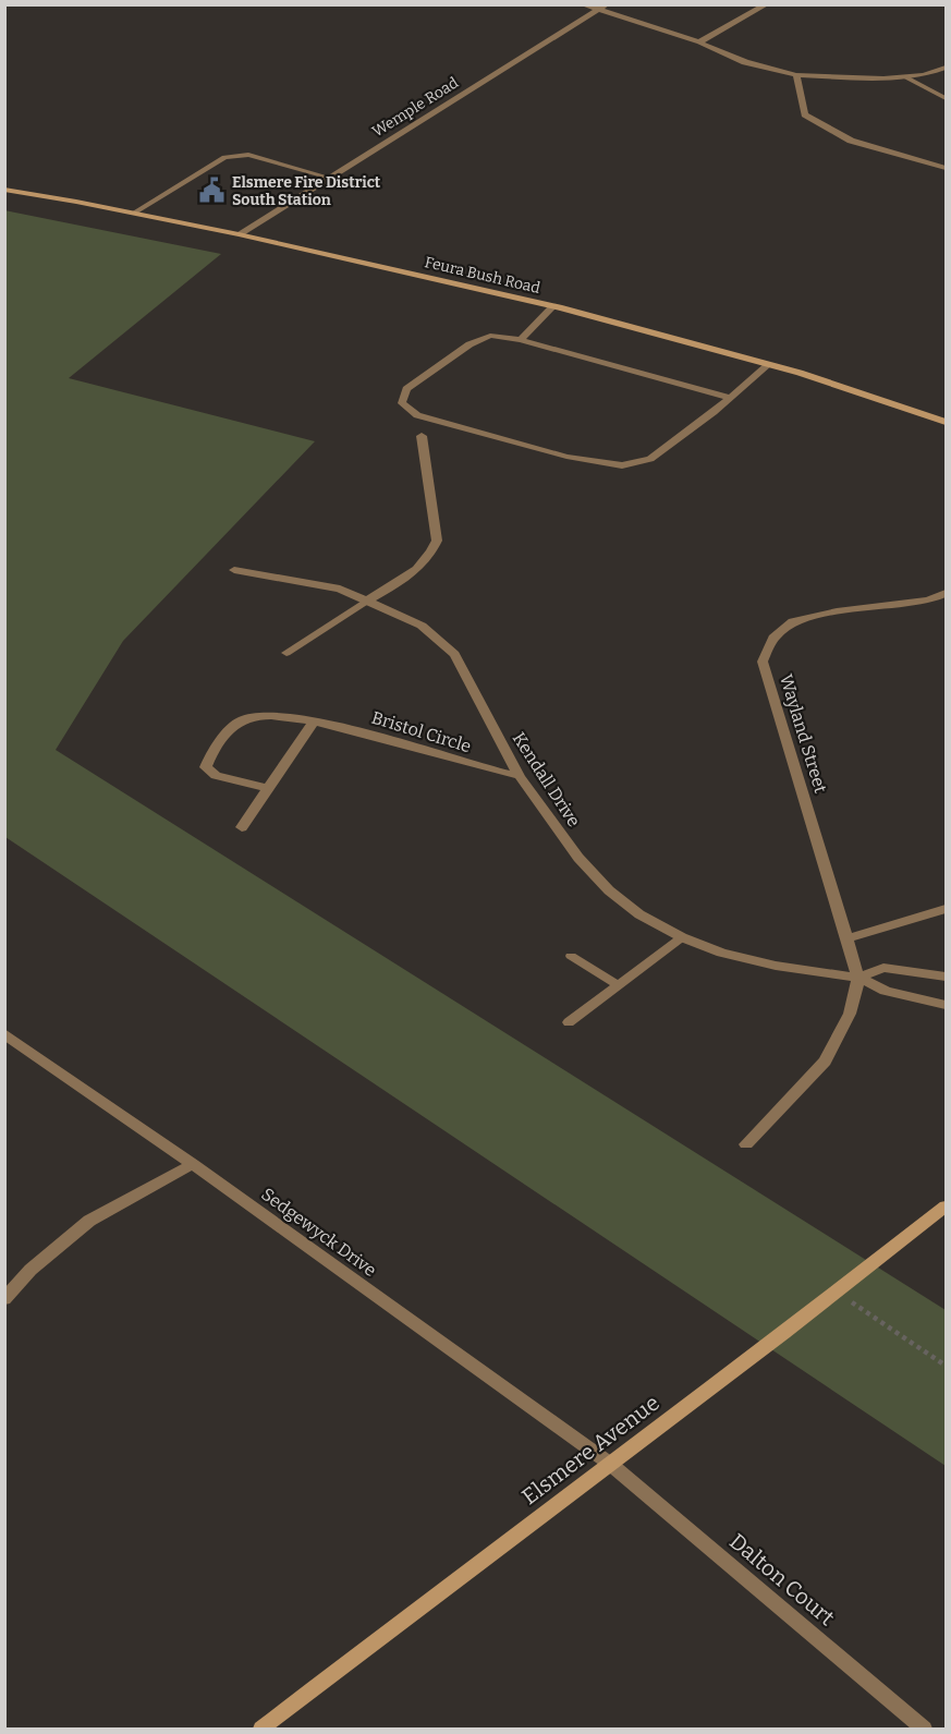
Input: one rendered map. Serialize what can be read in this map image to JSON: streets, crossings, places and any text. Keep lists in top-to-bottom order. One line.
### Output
{"streets":{"main road":["Feura Bush Road","Elsmere Avenue"],"street":["Wemple Road","Bristol Circle","Wayland Street","Kendall Drive","Sedgewyck Drive","Dalton Court"]},"crossings":[["Wemple Road","Feura Bush Road"],["Bristol Circle","Kendall Drive"],["Wayland Street","Kendall Drive"],["Sedgewyck Drive","Elsmere Avenue"],["Sedgewyck Drive","Dalton Court"],["Elsmere Avenue","Dalton Court"]],"places":{"public building":["Elsmere Fire District South Station"]}}
